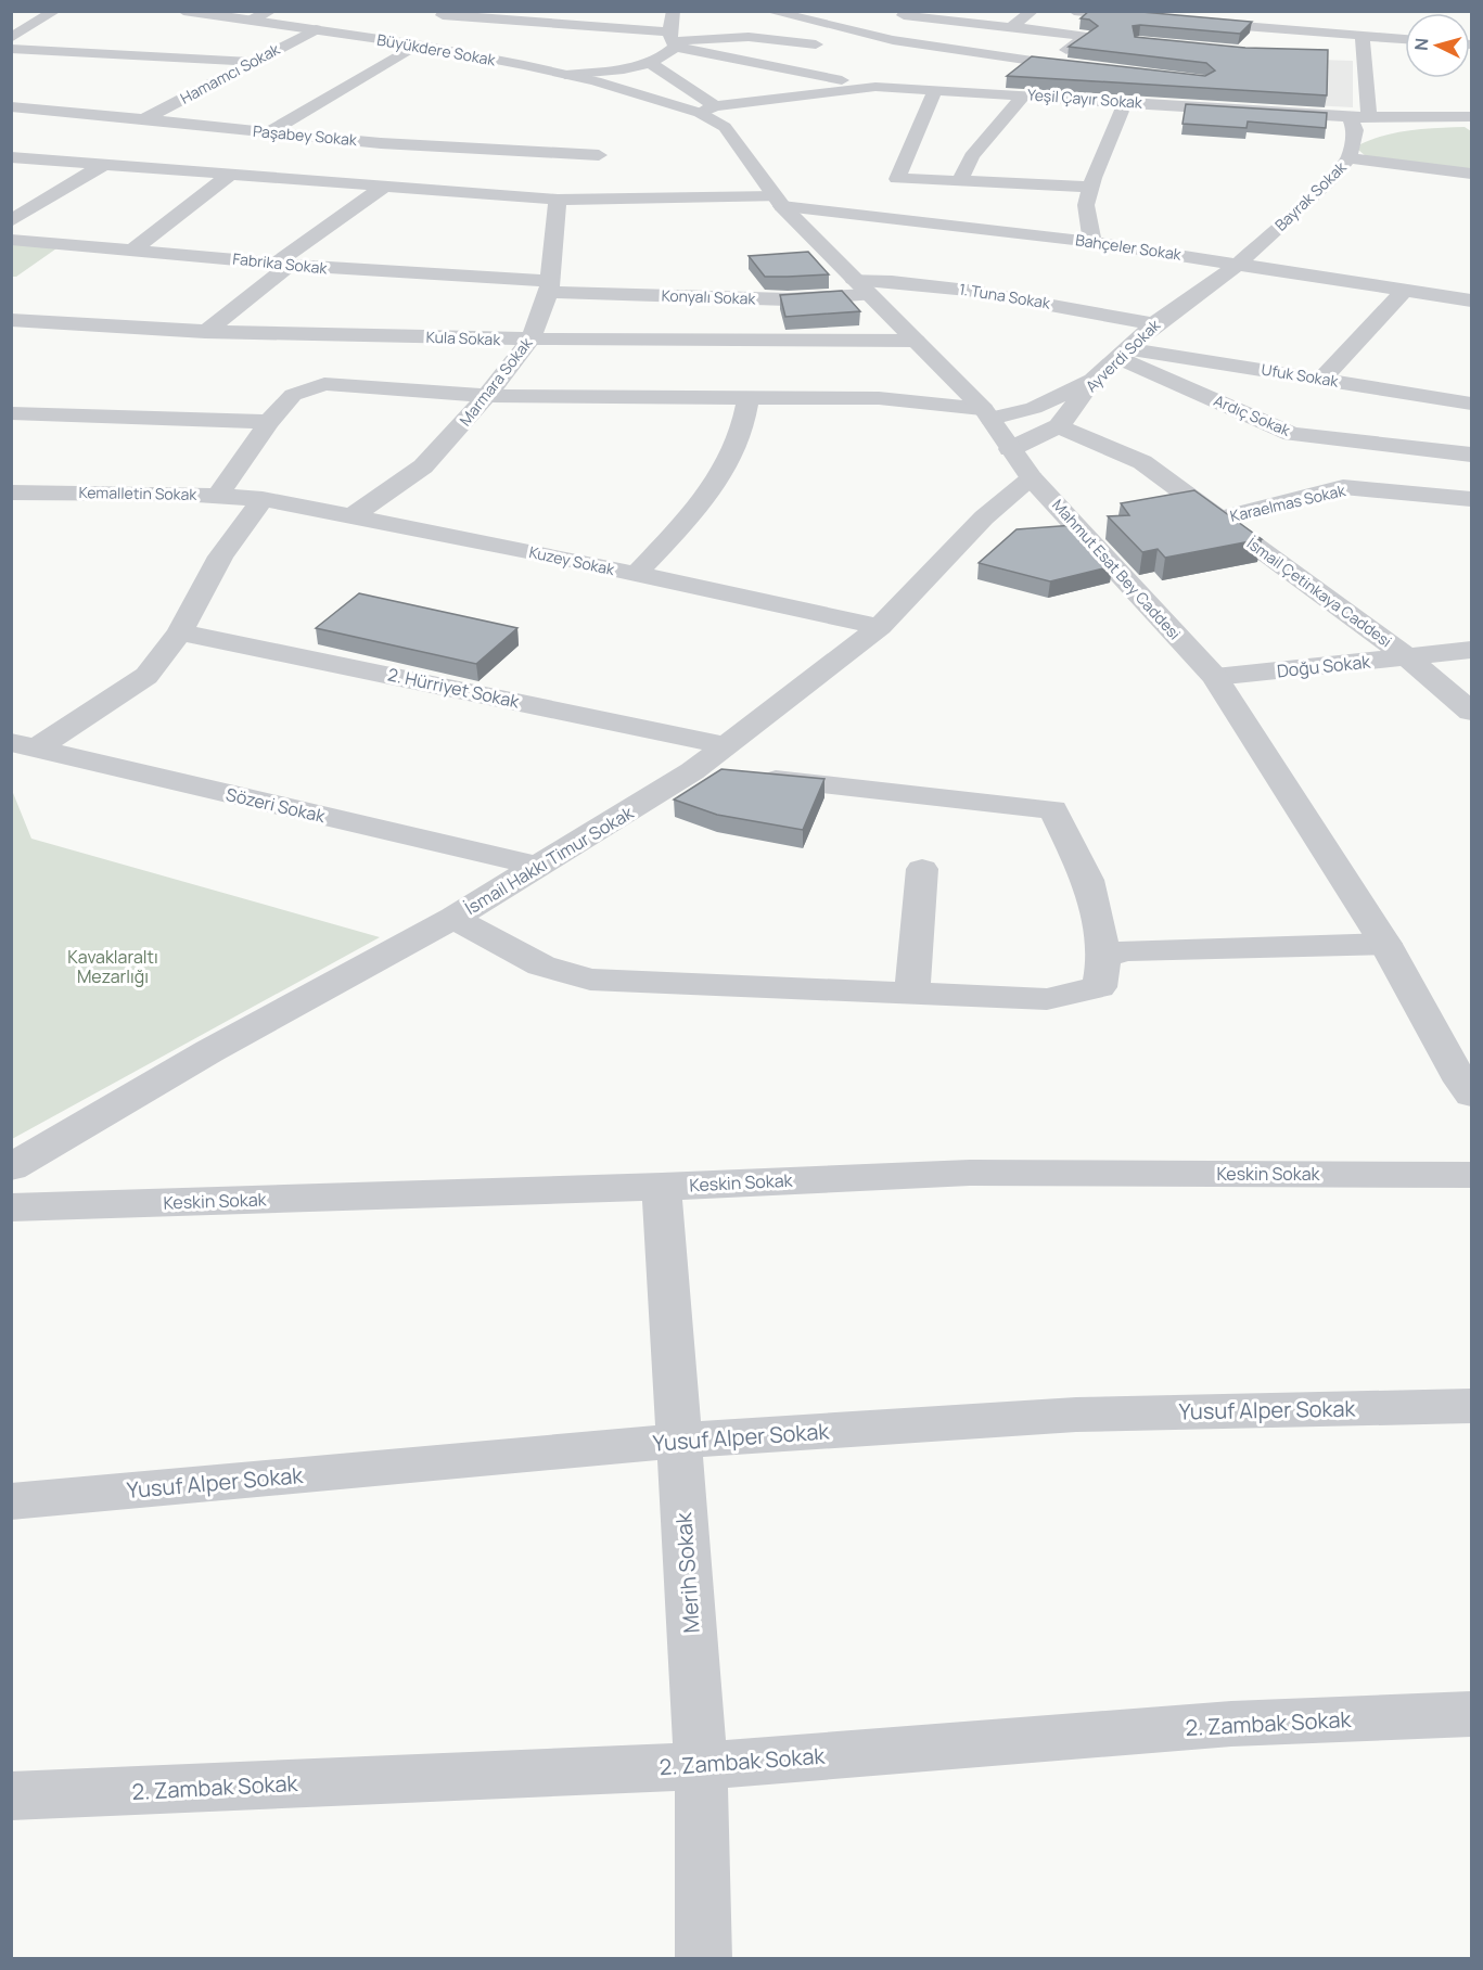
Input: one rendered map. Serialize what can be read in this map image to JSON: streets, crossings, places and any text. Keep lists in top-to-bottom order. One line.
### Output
{"streets":{"street":["Büyükdere Sokak","Hamamcı Sokak","Yeşil Çayır Sokak","Paşabey Sokak","Bayrak Sokak","Bahçeler Sokak","Fabrika Sokak","1. Tuna Sokak","Konyalı Sokak","Kula Sokak","Ayverdi Sokak","Ufuk Sokak","Marmara Sokak","Ardıç Sokak","Kemalletin Sokak","Karaelmas Sokak","Kuzey Sokak","Mahmut Esat Bey Caddesi","İsmail Çetinkaya Caddesi","Doğu Sokak","2. Hürriyet Sokak","Sözeri Sokak","İsmail Hakkı Timur Sokak","Keskin Sokak","Yusuf Alper Sokak","Merih Sokak","2. Zambak Sokak"]},"crossings":[["Büyükdere Sokak","Hamamcı Sokak"],["Büyükdere Sokak","Yeşil Çayır Sokak"],["Büyükdere Sokak","Mahmut Esat Bey Caddesi"],["Hamamcı Sokak","Paşabey Sokak"],["Yeşil Çayır Sokak","Bayrak Sokak"],["Yeşil Çayır Sokak","Mahmut Esat Bey Caddesi"],["Bayrak Sokak","Bahçeler Sokak"],["Bayrak Sokak","Ayverdi Sokak"],["Bahçeler Sokak","Ayverdi Sokak"],["Bahçeler Sokak","Marmara Sokak"],["Bahçeler Sokak","Mahmut Esat Bey Caddesi"],["Fabrika Sokak","Konyalı Sokak"],["Fabrika Sokak","Marmara Sokak"],["1. Tuna Sokak","Konyalı Sokak"],["1. Tuna Sokak","Ayverdi Sokak"],["1. Tuna Sokak","Mahmut Esat Bey Caddesi"],["Konyalı Sokak","Marmara Sokak"],["Konyalı Sokak","Mahmut Esat Bey Caddesi"],["Kula Sokak","Marmara Sokak"],["Kula Sokak","Mahmut Esat Bey Caddesi"],["Ayverdi Sokak","Ufuk Sokak"],["Ayverdi Sokak","Ardıç Sokak"],["Ayverdi Sokak","Mahmut Esat Bey Caddesi"],["Ayverdi Sokak","İsmail Çetinkaya Caddesi"],["Ufuk Sokak","Ardıç Sokak"],["Marmara Sokak","Kuzey Sokak"],["Kemalletin Sokak","Kuzey Sokak"],["Karaelmas Sokak","İsmail Çetinkaya Caddesi"],["Kuzey Sokak","İsmail Hakkı Timur Sokak"],["Mahmut Esat Bey Caddesi","Doğu Sokak"],["Mahmut Esat Bey Caddesi","İsmail Hakkı Timur Sokak"],["İsmail Çetinkaya Caddesi","Doğu Sokak"],["2. Hürriyet Sokak","İsmail Hakkı Timur Sokak"],["Sözeri Sokak","İsmail Hakkı Timur Sokak"],["Keskin Sokak","Merih Sokak"],["Yusuf Alper Sokak","Merih Sokak"],["Merih Sokak","2. Zambak Sokak"]],"parks":["Kavaklaraltı Mezarlığı"],"north":"left"}
